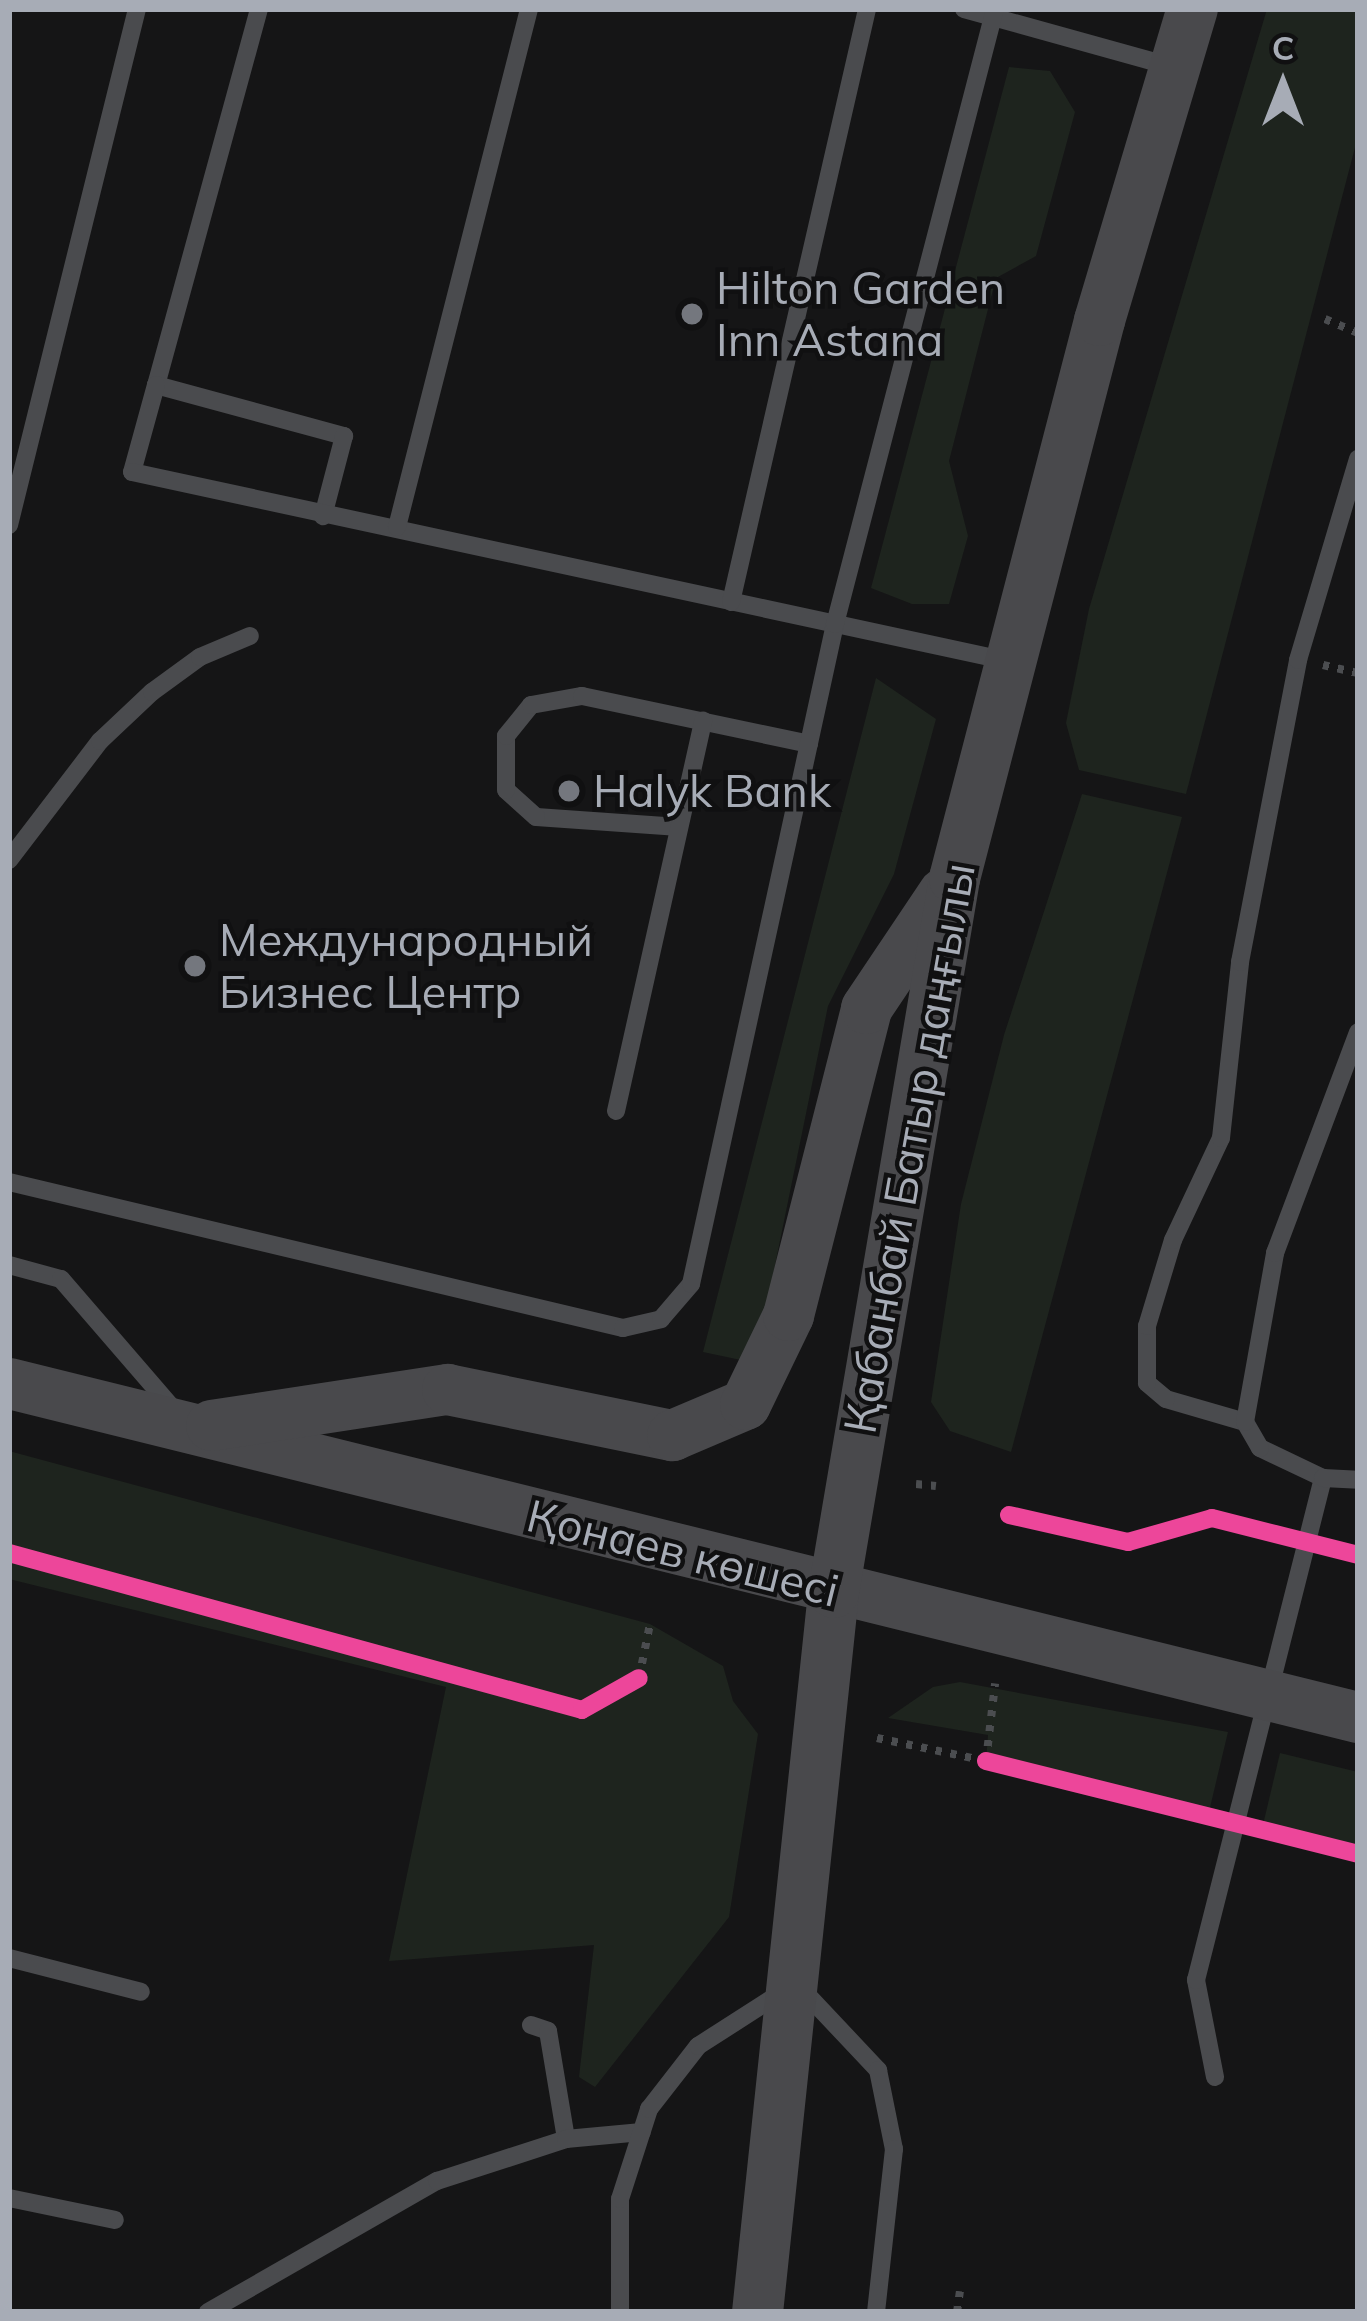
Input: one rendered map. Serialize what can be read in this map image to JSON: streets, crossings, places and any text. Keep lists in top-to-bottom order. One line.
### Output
{"streets":{"main road":["Қабанбай Батыр даңғылы","Қонаев көшесі"]},"crossings":[["Қабанбай Батыр даңғылы","Қонаев көшесі"]],"places":["Hilton Garden Inn Astana","Halyk Bank","Международный Бизнес Центр"],"north":"top"}
